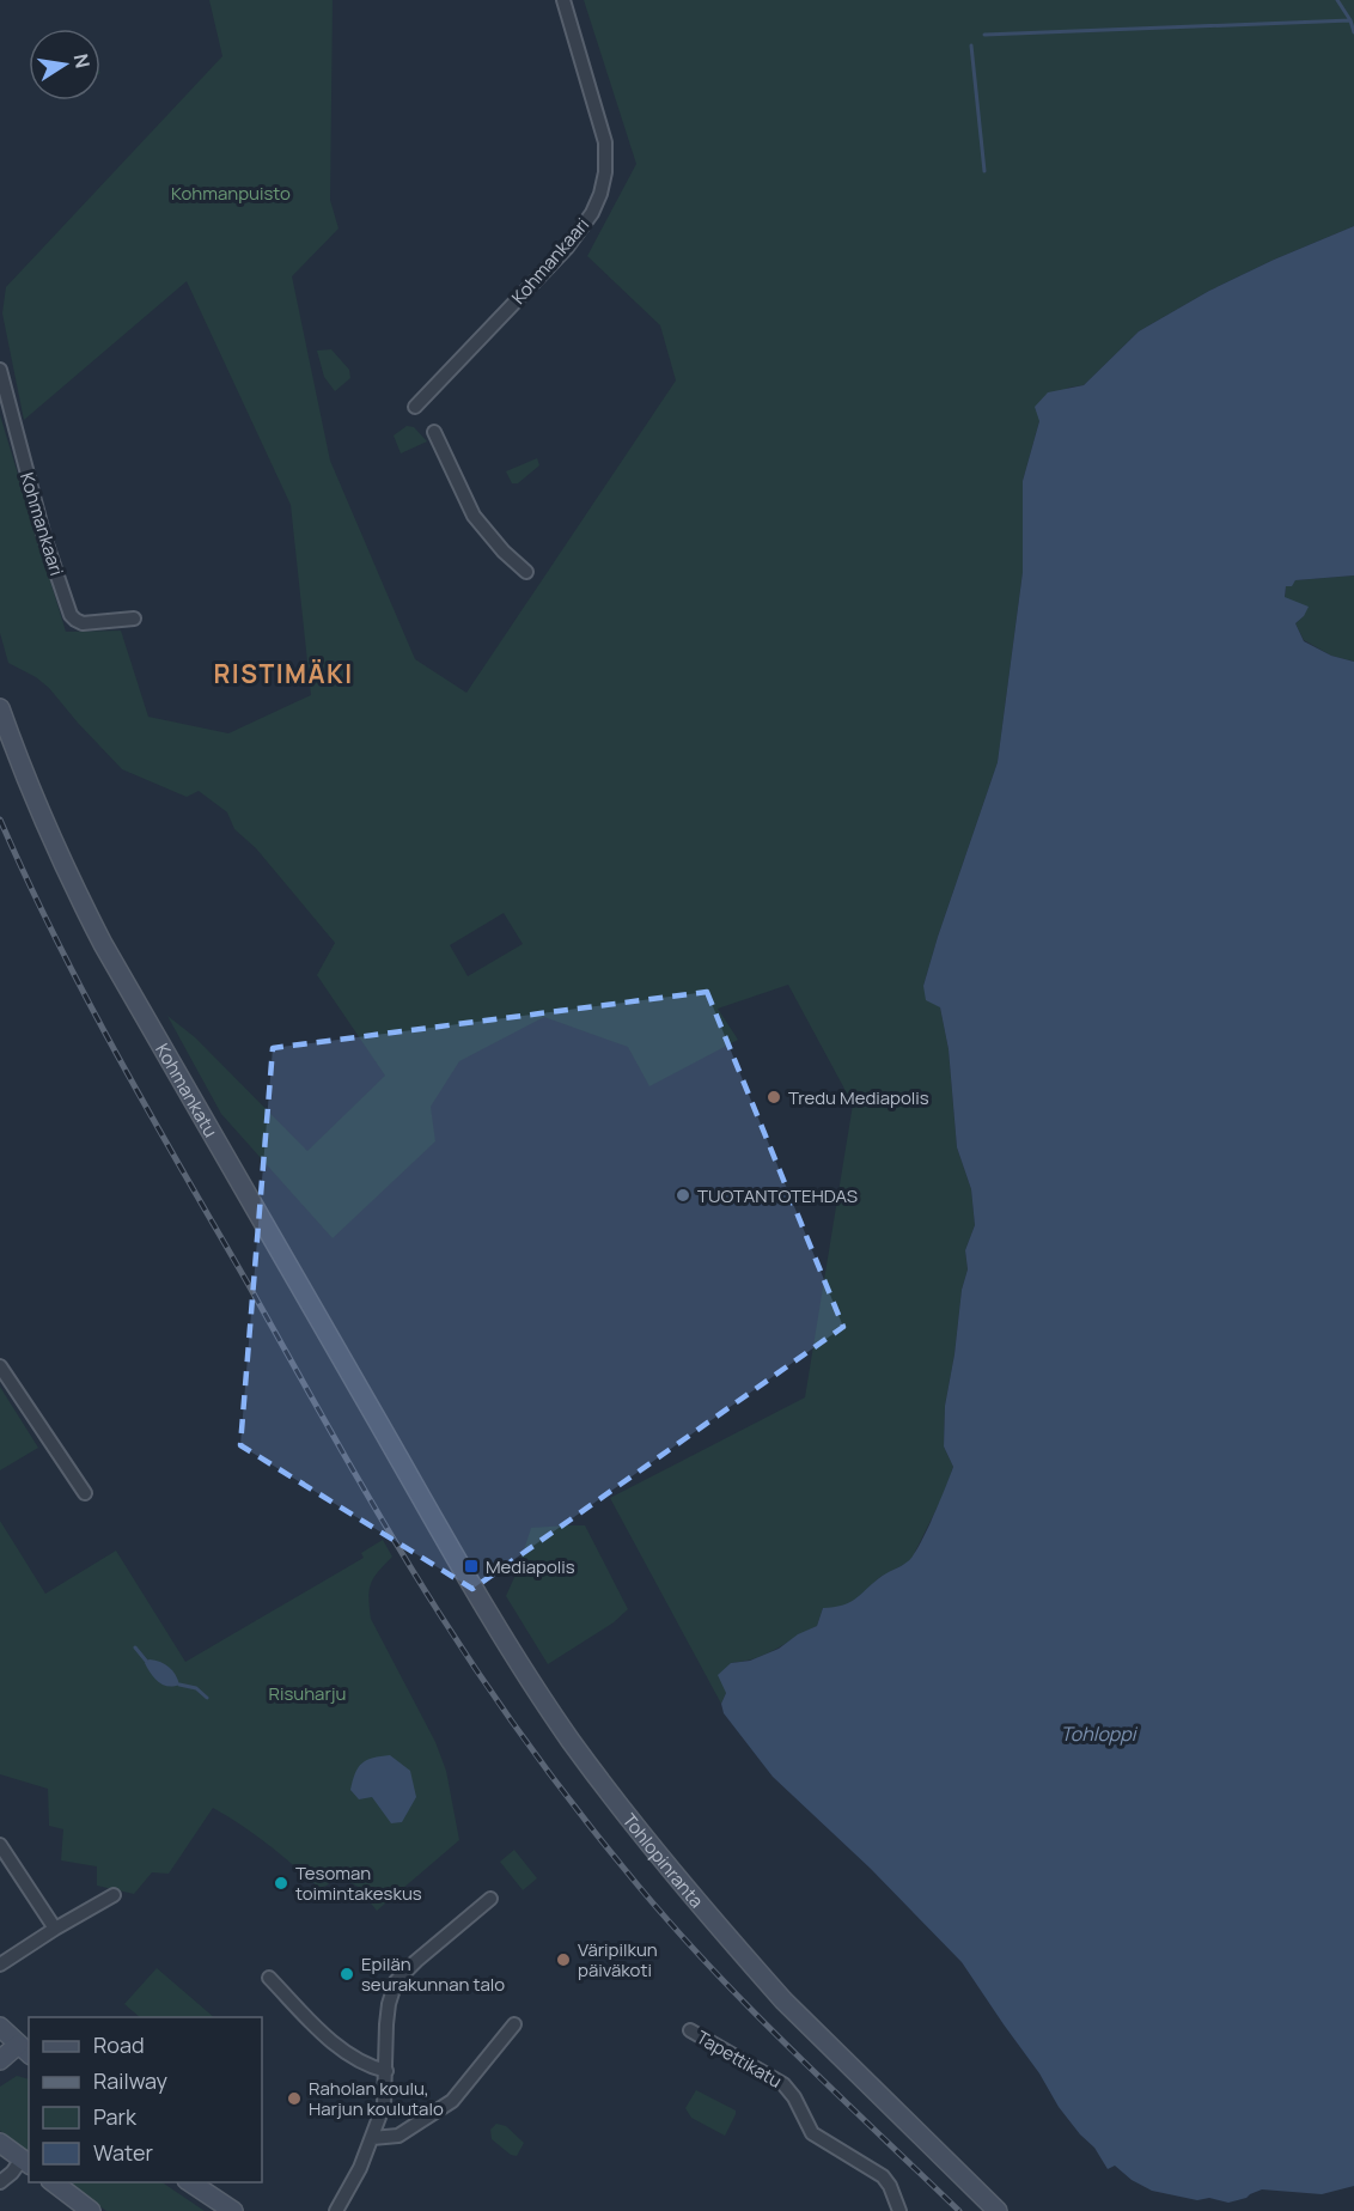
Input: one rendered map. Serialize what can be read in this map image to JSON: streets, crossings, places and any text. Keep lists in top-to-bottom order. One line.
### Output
{"streets":{"street":["Kohmankaari","Kohmankatu","Tohlopinranta","Tapettikatu"]},"crossings":[["Kohmankatu","Tohlopinranta"]],"districts":["RISTIMÄKI"],"water":["Tohloppi"],"parks":["Kohmanpuisto","Risuharju"],"places":{"other":["Tredu Mediapolis","TUOTANTOTEHDAS","Tesoman toimintakeskus","Väripilkun päiväkoti","Epilän seurakunnan talo","Raholan koulu, Harjun koulutalo"],"transit":["Mediapolis"]},"legend":["Road","Railway","Park","Water"],"north":"right"}
